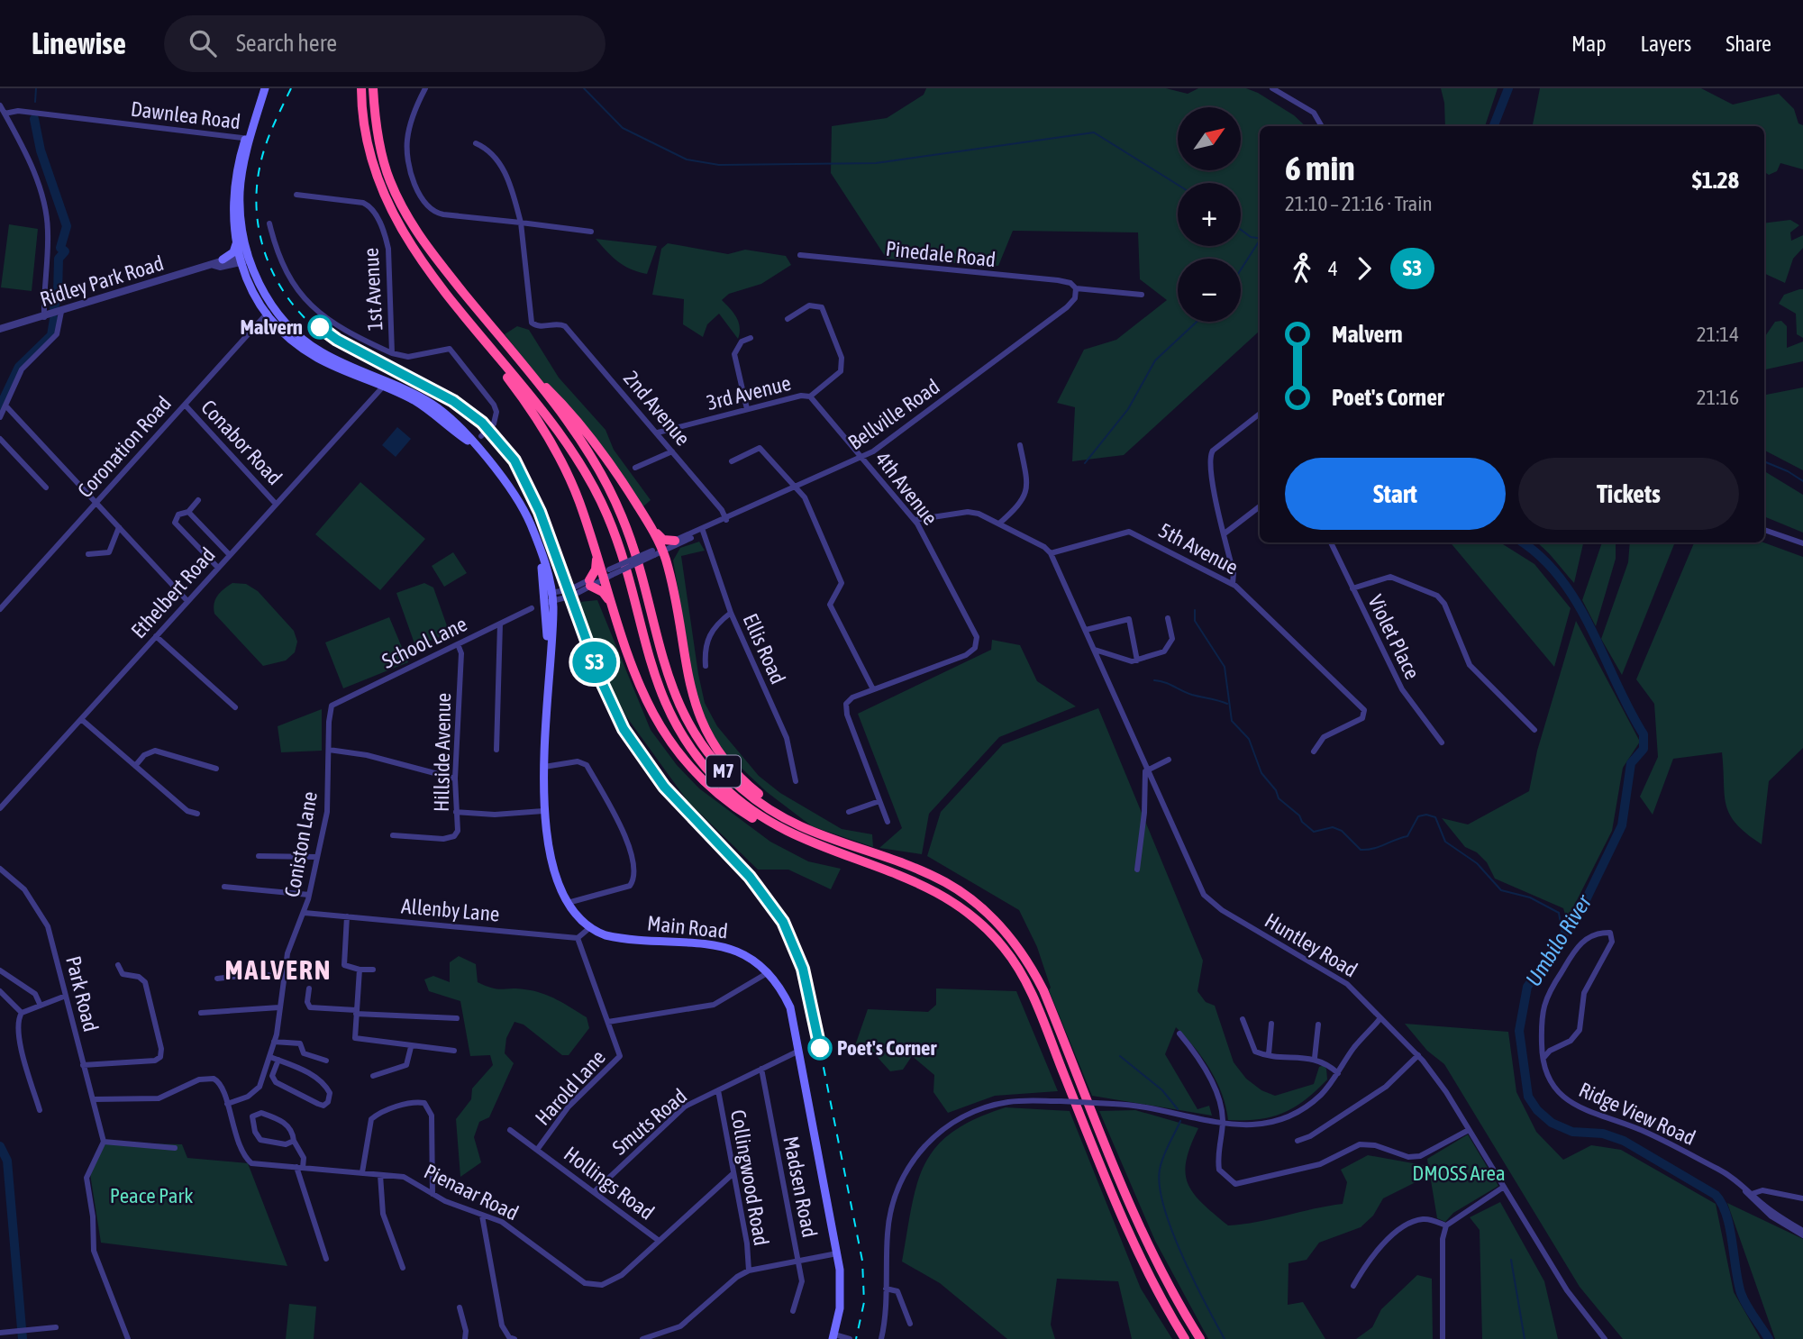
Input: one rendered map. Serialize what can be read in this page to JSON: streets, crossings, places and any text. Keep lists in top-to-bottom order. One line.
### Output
{"streets":{"highway":["M7"],"main road":["Main Road"],"street":["Dawnlea Road","Pinedale Road","Ridley Park Road","1st Avenue","3rd Avenue","2nd Avenue","Bellville Road","Conabor Road","Coronation Road","4th Avenue","5th Avenue","Ethelbert Road","Violet Place","School Lane","Ellis Road","Hillside Avenue","Coniston Lane","Allenby Lane","Huntley Road","Park Road","Harold Lane","Ridge View Road","Smuts Road","Collingwood Road","Hollings Road","Madsen Road","Pienaar Road"]},"crossings":[["Pinedale Road","Bellville Road"],["3rd Avenue","2nd Avenue"],["3rd Avenue","4th Avenue"],["2nd Avenue","Bellville Road"],["Bellville Road","4th Avenue"],["Bellville Road","Ellis Road"],["Conabor Road","Coronation Road"],["Conabor Road","Ethelbert Road"],["5th Avenue","Huntley Road"],["School Lane","Hillside Avenue"],["School Lane","Coniston Lane"],["Coniston Lane","Allenby Lane"],["Coniston Lane","Pienaar Road"],["Allenby Lane","Harold Lane"],["Main Road","Smuts Road"],["Harold Lane","Hollings Road"],["Smuts Road","Collingwood Road"],["Smuts Road","Hollings Road"],["Smuts Road","Madsen Road"],["Collingwood Road","Pienaar Road"],["Hollings Road","Pienaar Road"]],"districts":["MALVERN"],"water":["Umbilo River"],"parks":["DMOSS Area","Peace Park"],"places":["Malvern","Poet's Corner"],"north":"top right","page":{"header":"Linewise","search":"Search here","nav":["Map","Layers","Share"],"on_map":"S3","map_buttons":["+","−"],"heading":["6 min","21:10 – 21:16 · Train","$1.28"],"legs":["4","S3"],"list":[{"name":"Malvern","value":"21:14"},{"name":"Poet's Corner","value":"21:16"}],"buttons":["Start","Tickets"]}}
